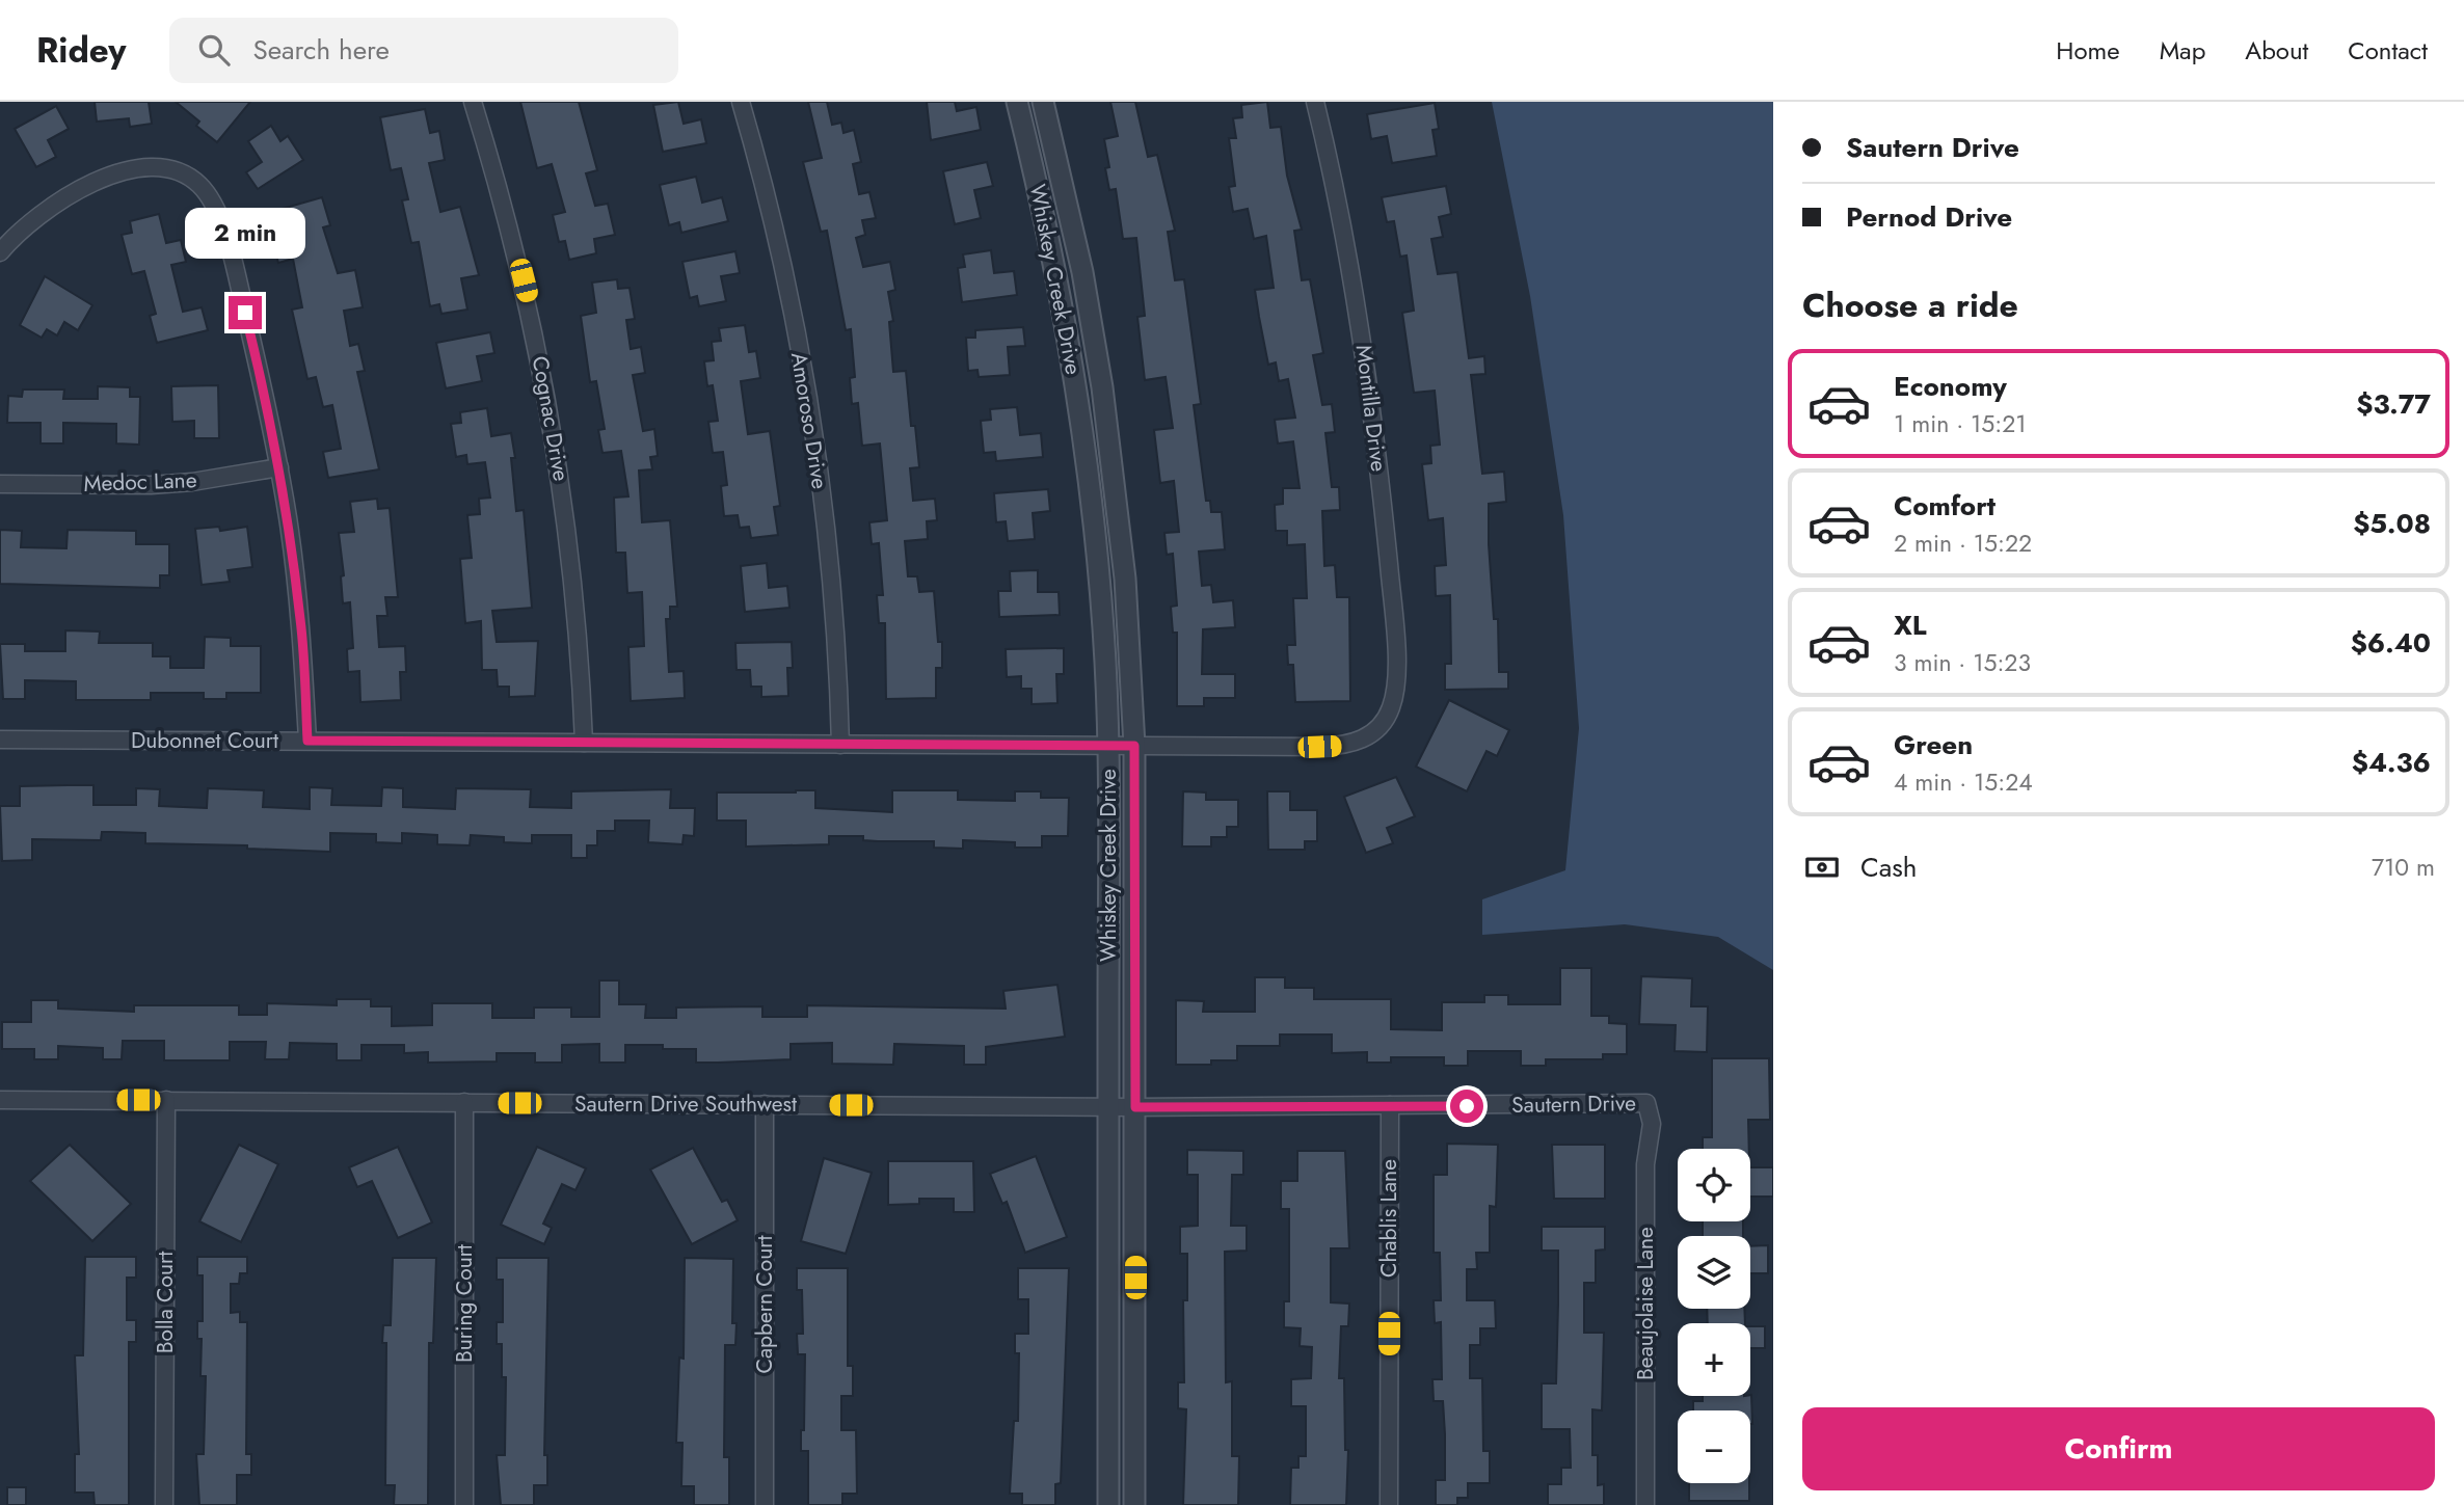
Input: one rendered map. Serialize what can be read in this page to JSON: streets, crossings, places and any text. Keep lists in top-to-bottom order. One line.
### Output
{"streets":{"street":["Whiskey Creek Drive","Montilla Drive","Cognac Drive","Amoroso Drive","Medoc Lane","Dubonnet Court","Sautern Drive Southwest","Sautern Drive","Chablis Lane","Bolla Court","Buring Court","Beaujolaise Lane","Capbern Court"]},"crossings":[["Whiskey Creek Drive","Dubonnet Court"],["Whiskey Creek Drive","Sautern Drive Southwest"],["Whiskey Creek Drive","Sautern Drive"],["Montilla Drive","Dubonnet Court"],["Cognac Drive","Dubonnet Court"],["Amoroso Drive","Dubonnet Court"],["Sautern Drive Southwest","Sautern Drive"],["Sautern Drive Southwest","Bolla Court"],["Sautern Drive Southwest","Buring Court"],["Sautern Drive Southwest","Capbern Court"],["Sautern Drive","Chablis Lane"],["Sautern Drive","Beaujolaise Lane"]],"page":{"header":"Ridey","search":"Search here","nav":["Home","Map","About","Contact"],"banner":["Sautern Drive","Pernod Drive"],"bubble":"2 min","heading":"Choose a ride","list":[{"name":"Economy","note":"1 min · 15:21","value":"$3.77"},{"name":"Comfort","note":"2 min · 15:22","value":"$5.08"},{"name":"XL","note":"3 min · 15:23","value":"$6.40"},{"name":"Green","note":"4 min · 15:24","value":"$4.36"}],"pay":["Cash","710 m"],"map_buttons":["+","−"],"buttons":"Confirm"}}
